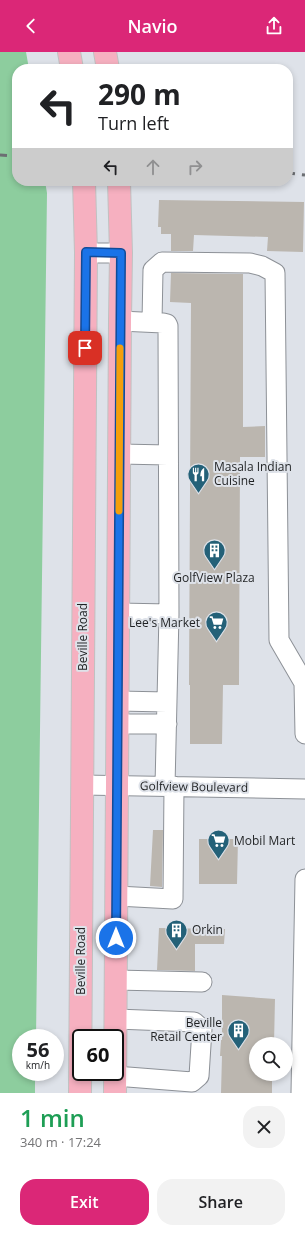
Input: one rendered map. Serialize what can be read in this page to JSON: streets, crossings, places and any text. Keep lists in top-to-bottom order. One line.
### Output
{"streets":{"main road":["Beville Road"],"street":["Golfview Boulevard"]},"crossings":[["Beville Road","Golfview Boulevard"]],"places":{"restaurant":["Masala Indian Cuisine"],"building":["GolfView Plaza","Orkin","Beville Retail Center"],"supermarket":["Lee's Market","Mobil Mart"]},"page":{"header":"Navio","turn":["290 m","Turn left"],"speed":"56 km/h","limit":"60","heading":["1 min","340 m · 17:24"],"buttons":["Exit","Share"]}}
